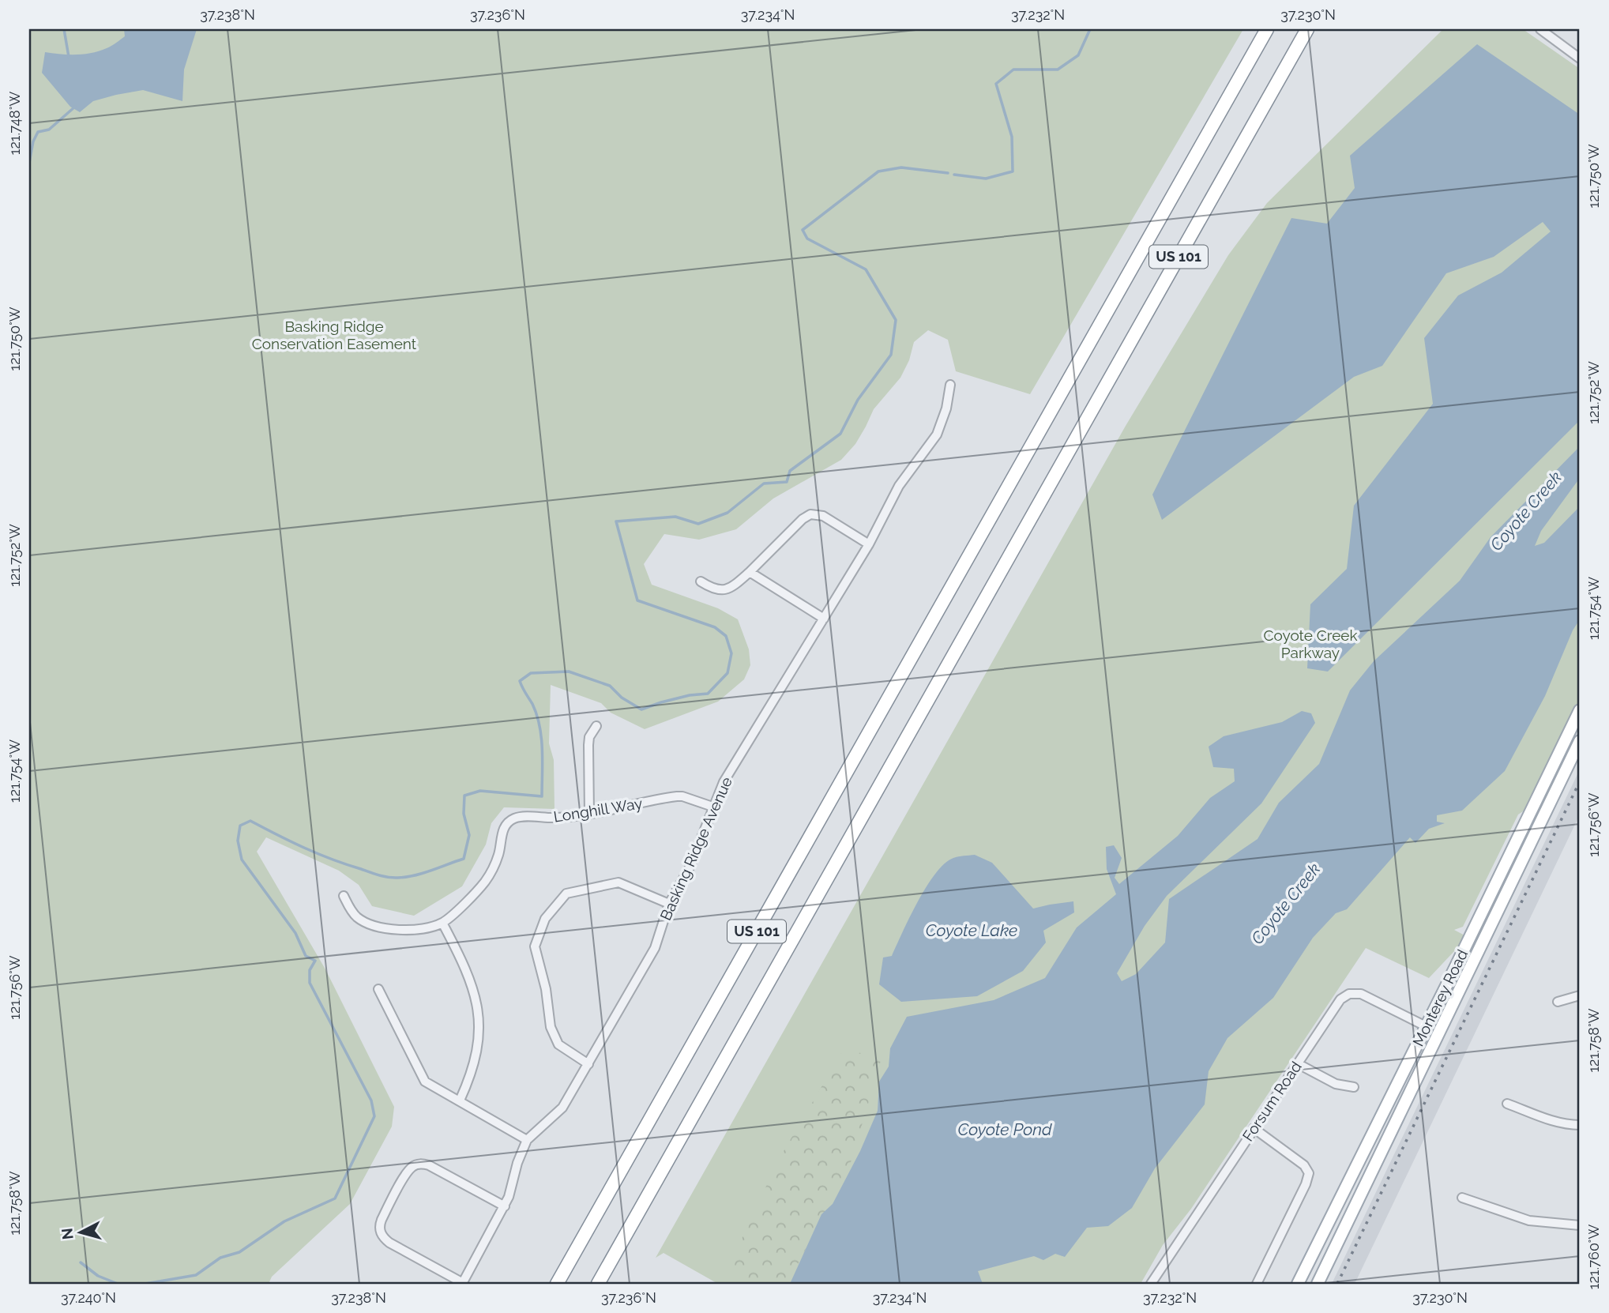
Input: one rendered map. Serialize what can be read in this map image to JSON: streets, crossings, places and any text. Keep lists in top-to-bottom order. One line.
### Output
{"streets":{"highway":["US 101"],"main road":["Monterey Road"],"street":["Longhill Way","Basking Ridge Avenue","Forsum Road"]},"crossings":[["Longhill Way","Basking Ridge Avenue"],["Monterey Road","Forsum Road"]],"water":["Coyote Creek","Coyote Lake","Coyote Pond"],"parks":["Basking Ridge Conservation Easement","Coyote Creek Parkway"],"north":"left","coordinates":["37.238°N","37.236°N","37.234°N","37.232°N","37.230°N","121.748°W","121.750°W","121.752°W","121.754°W","121.756°W","121.758°W","121.760°W","37.240°N"]}
